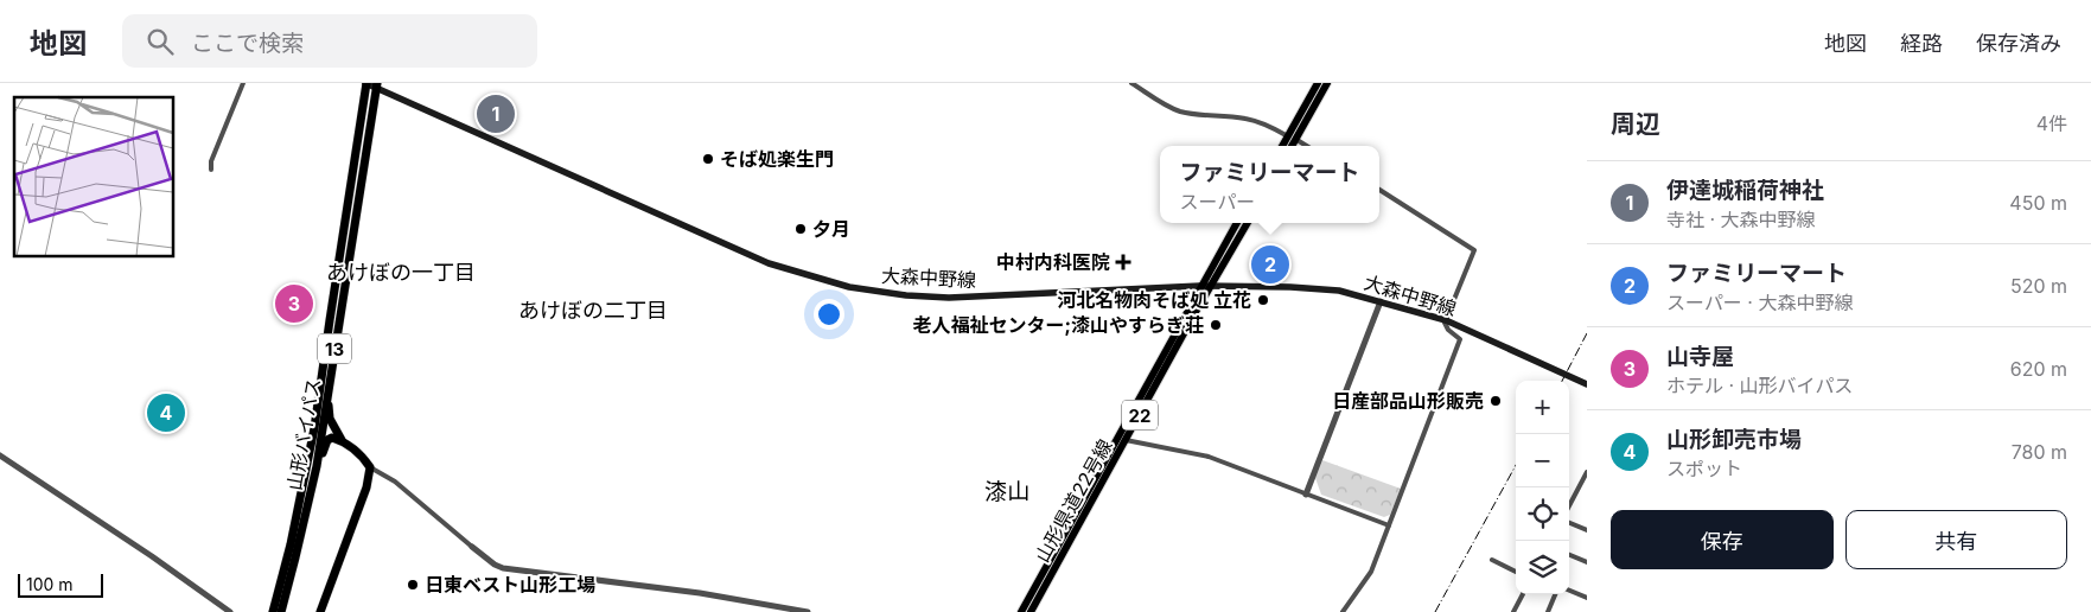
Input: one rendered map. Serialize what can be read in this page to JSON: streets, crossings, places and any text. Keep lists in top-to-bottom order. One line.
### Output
{"streets":{"highway":["13","山形バイパス"],"main road":["大森中野線","22","山形県道22号線"]},"crossings":[["大森中野線","山形バイパス"],["大森中野線","山形県道22号線"]],"districts":["あけぼの一丁目","あけぼの二丁目","漆山"],"places":{"other":["そば処楽生門","夕月","河北名物肉そば処 立花","老人福祉センター;漆山やすらぎ荘","日産部品山形販売","日東ベスト山形工場"],"health":["中村内科医院"]},"scale_bar":"100 m","page":{"header":"地図","search":"ここで検索","nav":["地図","経路","保存済み"],"heading":["周辺","4件"],"pins":["1","2","3","4"],"popup":["ファミリーマート","スーパー"],"list":[{"mark":"1","name":"伊達城稲荷神社","note":"寺社 · 大森中野線","value":"450 m"},{"mark":"2","name":"ファミリーマート","note":"スーパー · 大森中野線","value":"520 m"},{"mark":"3","name":"山寺屋","note":"ホテル · 山形バイパス","value":"620 m"},{"mark":"4","name":"山形卸売市場","note":"スポット","value":"780 m"}],"map_buttons":["+","−"],"buttons":["保存","共有"],"scale":"100 m"}}
